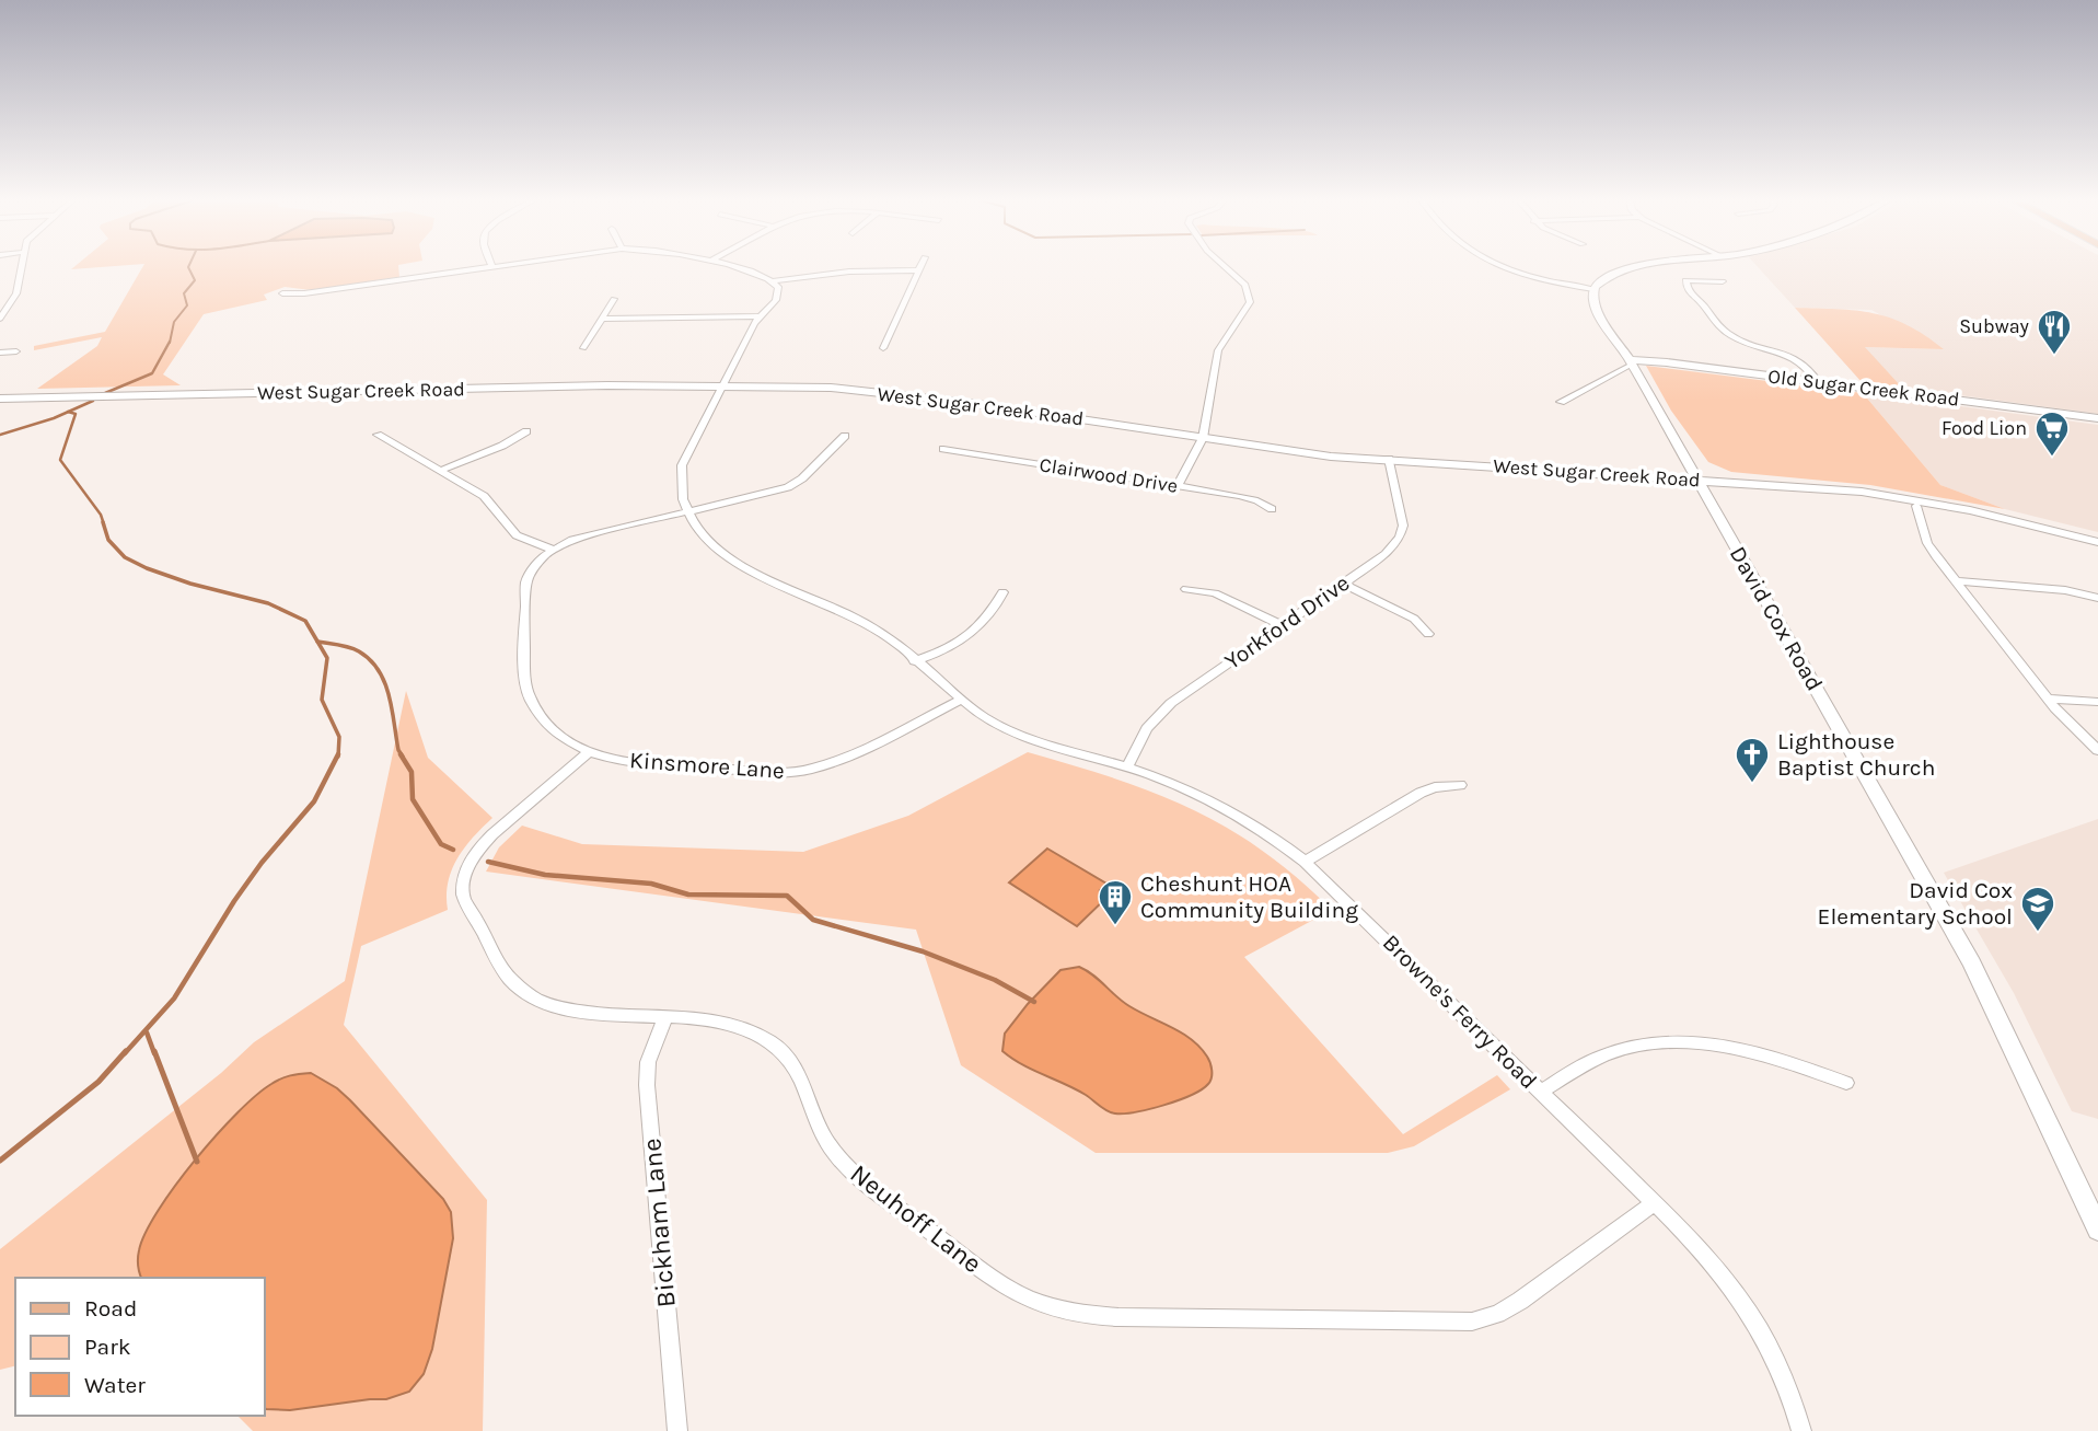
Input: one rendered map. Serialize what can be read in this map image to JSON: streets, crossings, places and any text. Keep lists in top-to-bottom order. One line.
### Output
{"streets":{"main road":["Old Sugar Creek Road","West Sugar Creek Road","David Cox Road"],"street":["Clairwood Drive","Yorkford Drive","Kinsmore Lane","Browne's Ferry Road","Neuhoff Lane","Bickham Lane"]},"crossings":[["Old Sugar Creek Road","David Cox Road"],["West Sugar Creek Road","David Cox Road"],["West Sugar Creek Road","Yorkford Drive"],["Yorkford Drive","Browne's Ferry Road"],["Kinsmore Lane","Browne's Ferry Road"],["Kinsmore Lane","Neuhoff Lane"],["Browne's Ferry Road","Neuhoff Lane"],["Neuhoff Lane","Bickham Lane"]],"places":{"restaurant":["Subway"],"supermarket":["Food Lion"],"church":["Lighthouse Baptist Church"],"building":["Cheshunt HOA Community Building"],"school or university":["David Cox Elementary School"]},"legend":["Road","Park","Water"]}
